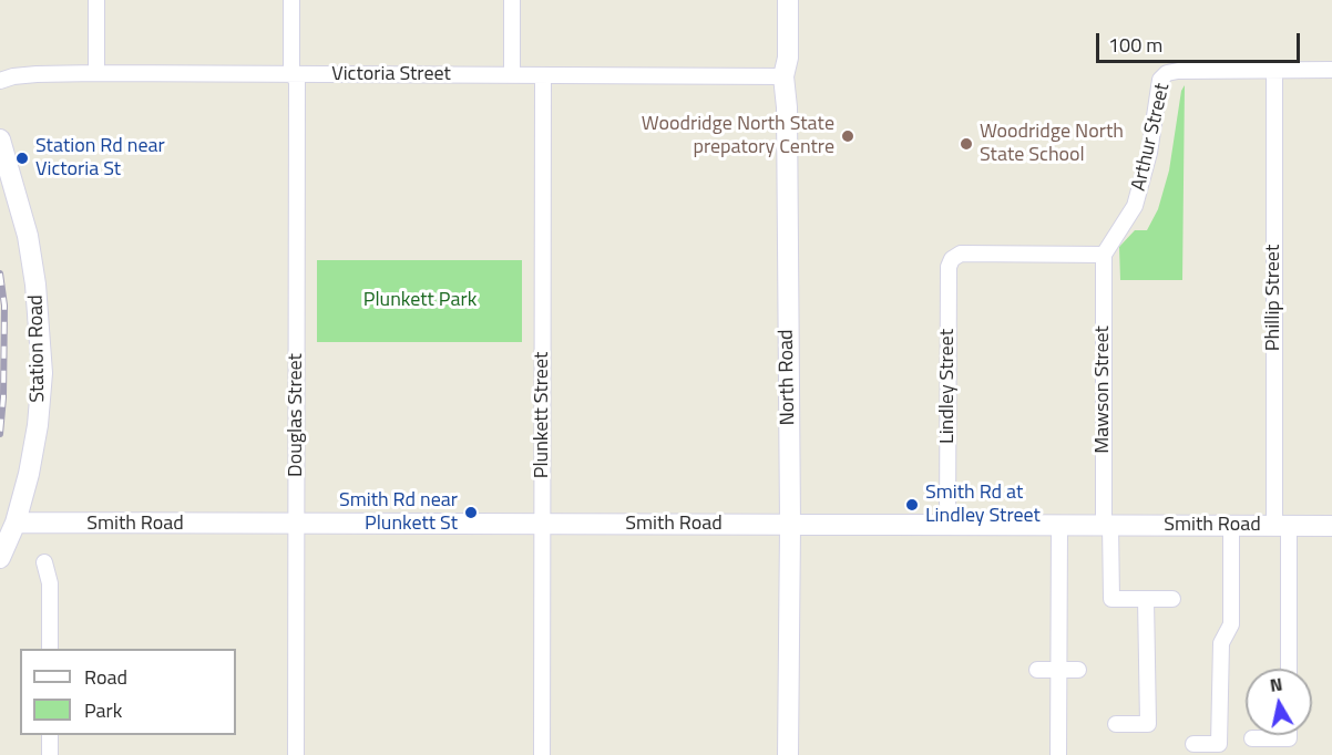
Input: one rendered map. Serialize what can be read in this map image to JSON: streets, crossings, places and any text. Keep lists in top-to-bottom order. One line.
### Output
{"streets":{"street":["Victoria Street","Arthur Street","Phillip Street","Station Road","North Road","Lindley Street","Mawson Street","Douglas Street","Plunkett Street","Smith Road"]},"crossings":[["Victoria Street","North Road"],["Victoria Street","Douglas Street"],["Victoria Street","Plunkett Street"],["Arthur Street","Phillip Street"],["Arthur Street","Lindley Street"],["Arthur Street","Mawson Street"],["Phillip Street","Smith Road"],["Station Road","Smith Road"],["North Road","Smith Road"],["Lindley Street","Mawson Street"],["Lindley Street","Smith Road"],["Mawson Street","Smith Road"],["Douglas Street","Smith Road"],["Plunkett Street","Smith Road"]],"parks":["Plunkett Park"],"places":["Woodridge North State prepatory Centre","Woodridge North State School","Station Rd near Victoria St","Smith Rd at Lindley Street","Smith Rd near Plunkett St"],"legend":["Road","Park"],"scale_bar":"100 m","north":"top"}
